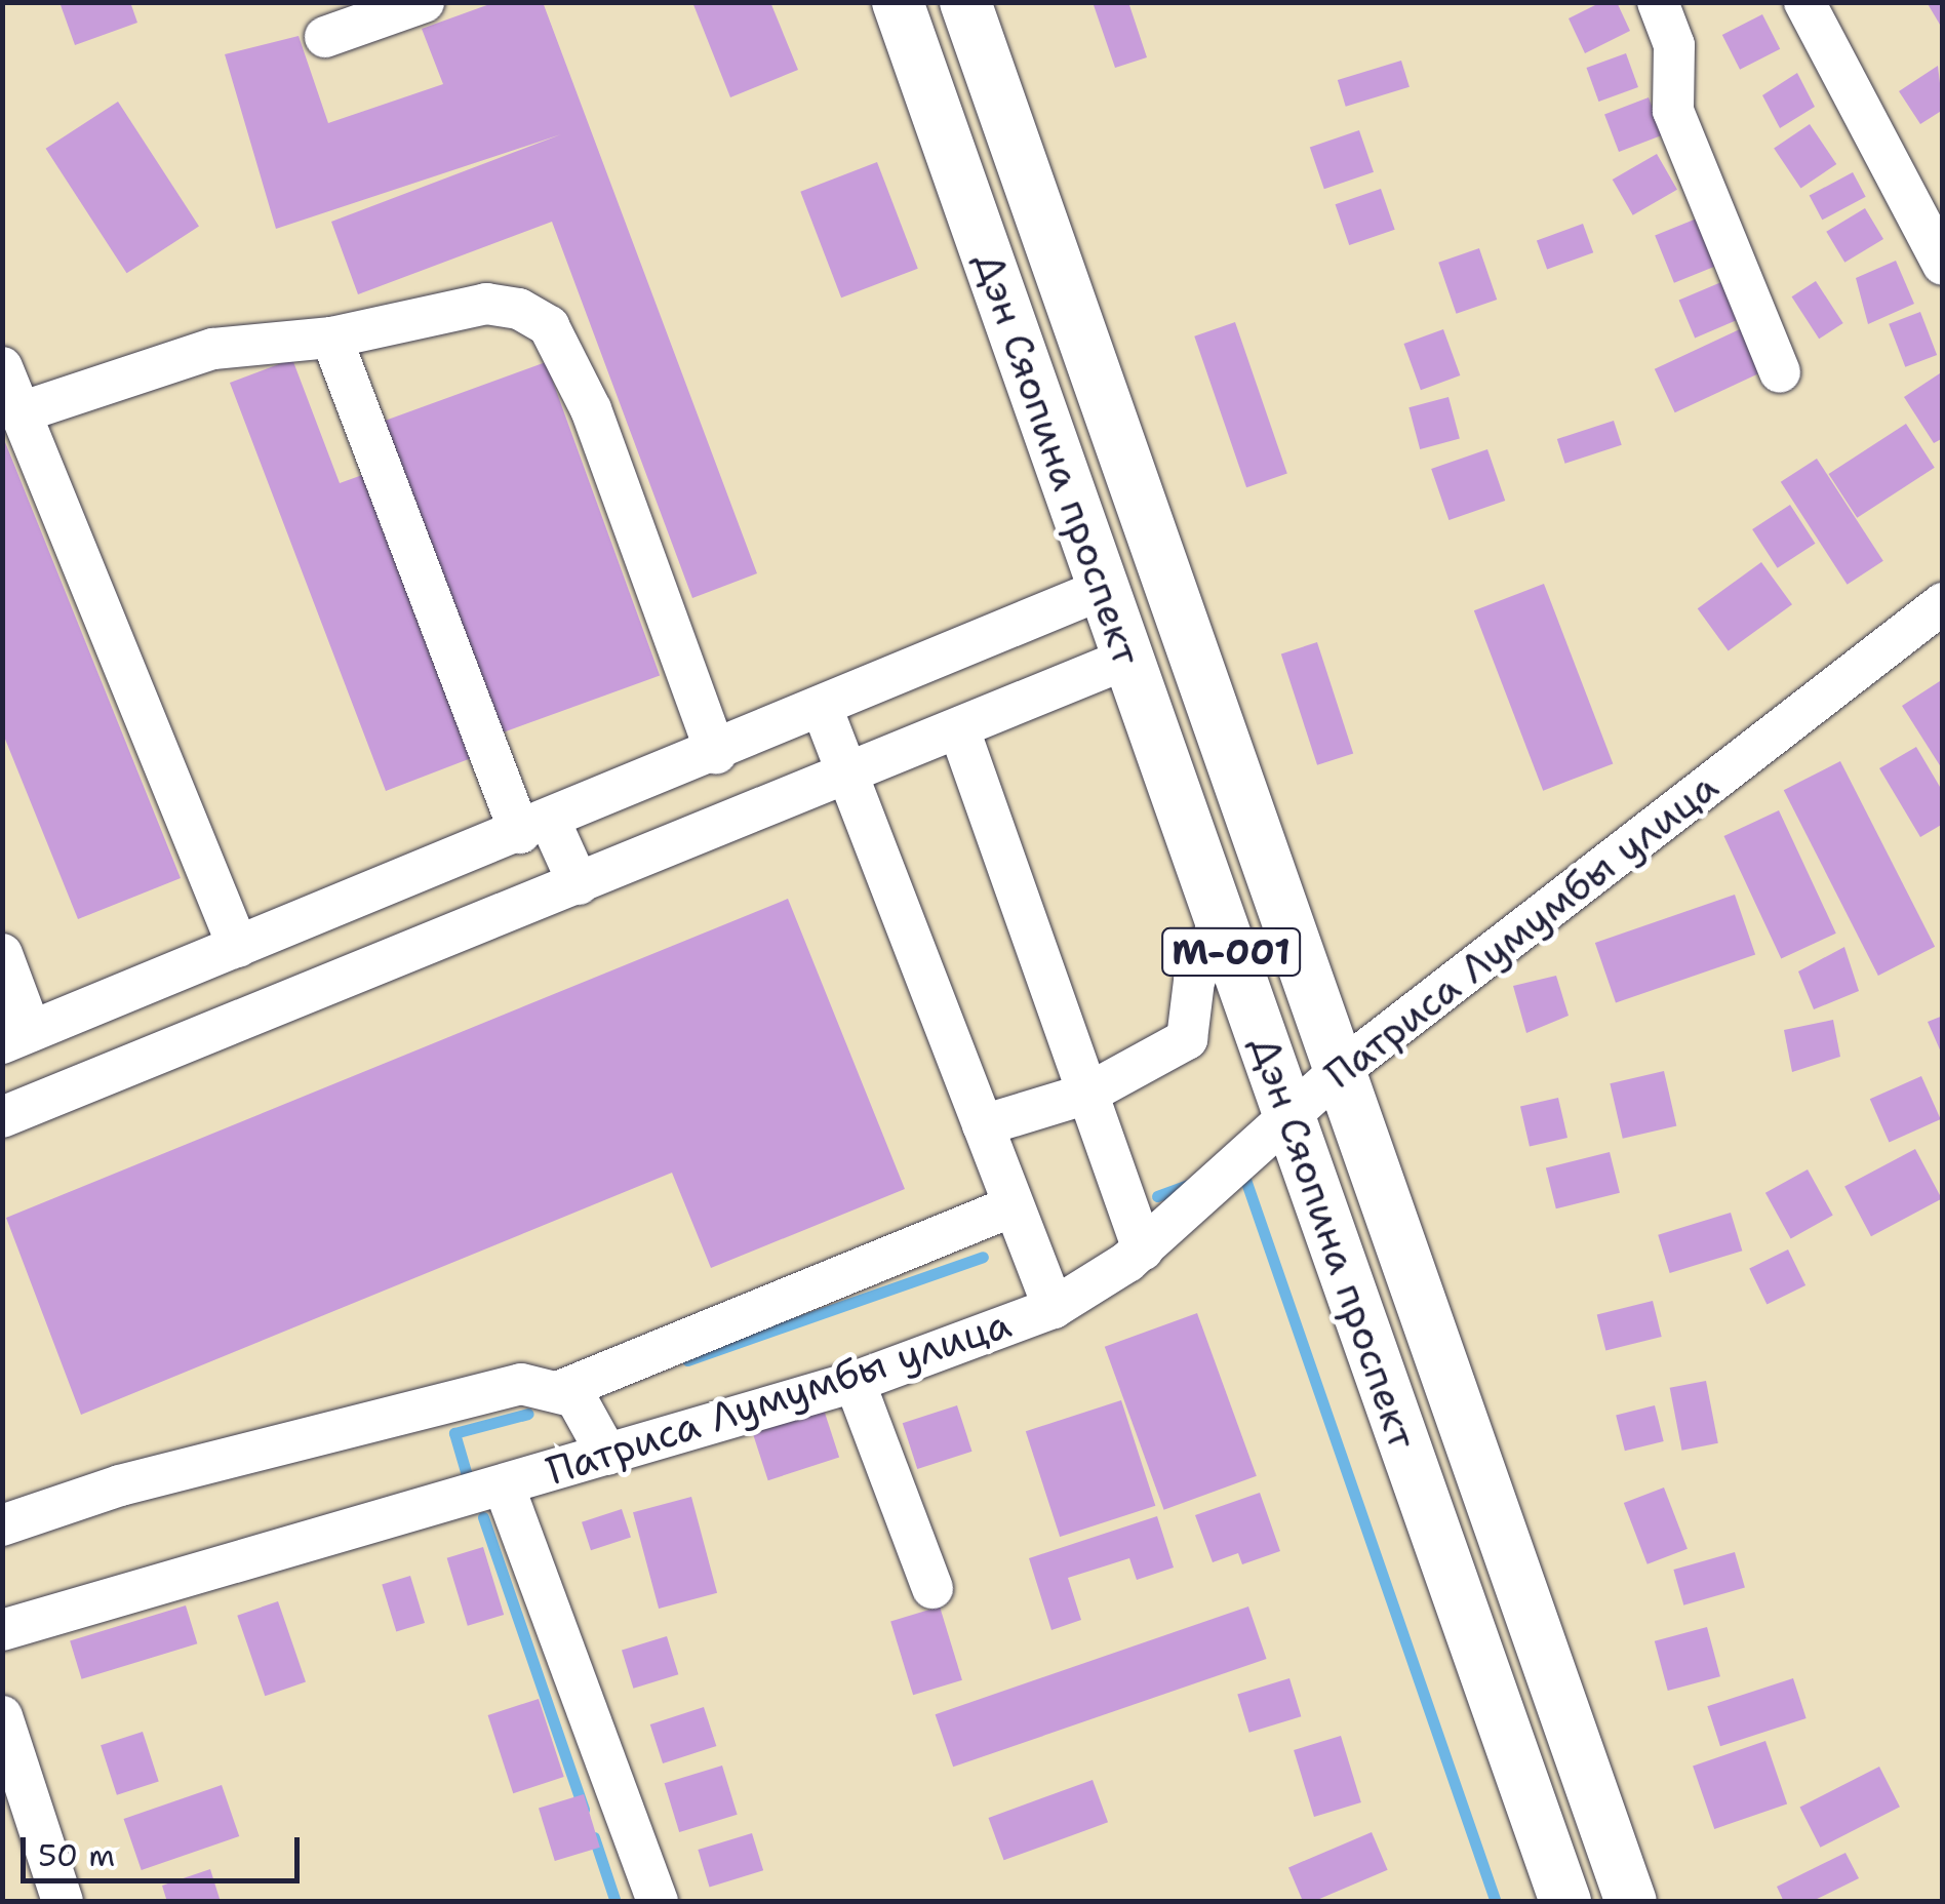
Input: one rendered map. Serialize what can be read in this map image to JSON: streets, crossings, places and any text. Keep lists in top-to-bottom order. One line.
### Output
{"streets":{"main road":["Дэн Сяопина проспект","M-001"],"street":["Патриса Лумумбы улица"]},"crossings":[["Дэн Сяопина проспект","Патриса Лумумбы улица"]],"scale_bar":"50 m"}
